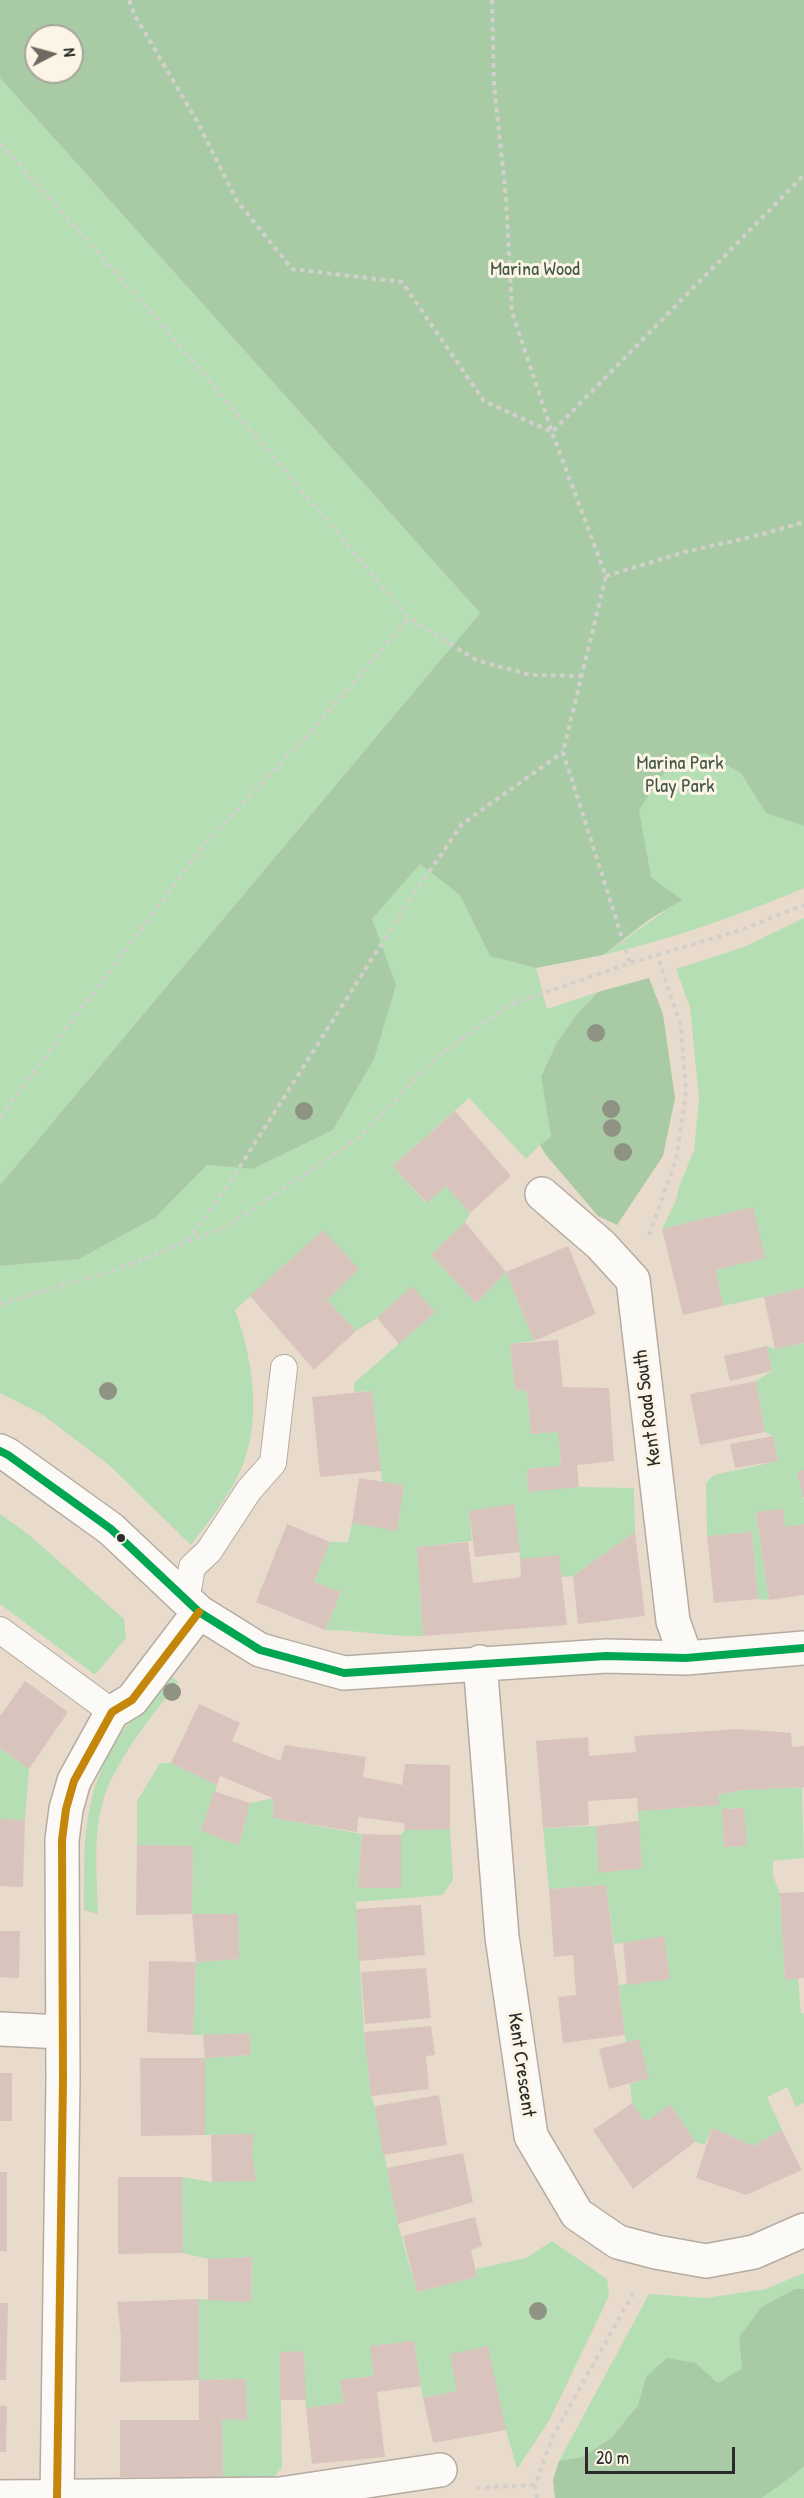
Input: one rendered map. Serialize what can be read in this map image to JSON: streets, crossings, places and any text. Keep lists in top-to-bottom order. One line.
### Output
{"streets":{"street":["Kent Road South","Kent Crescent"]},"parks":["Marina Wood","Marina Park Play Park"],"scale_bar":"20 m","north":"right"}
